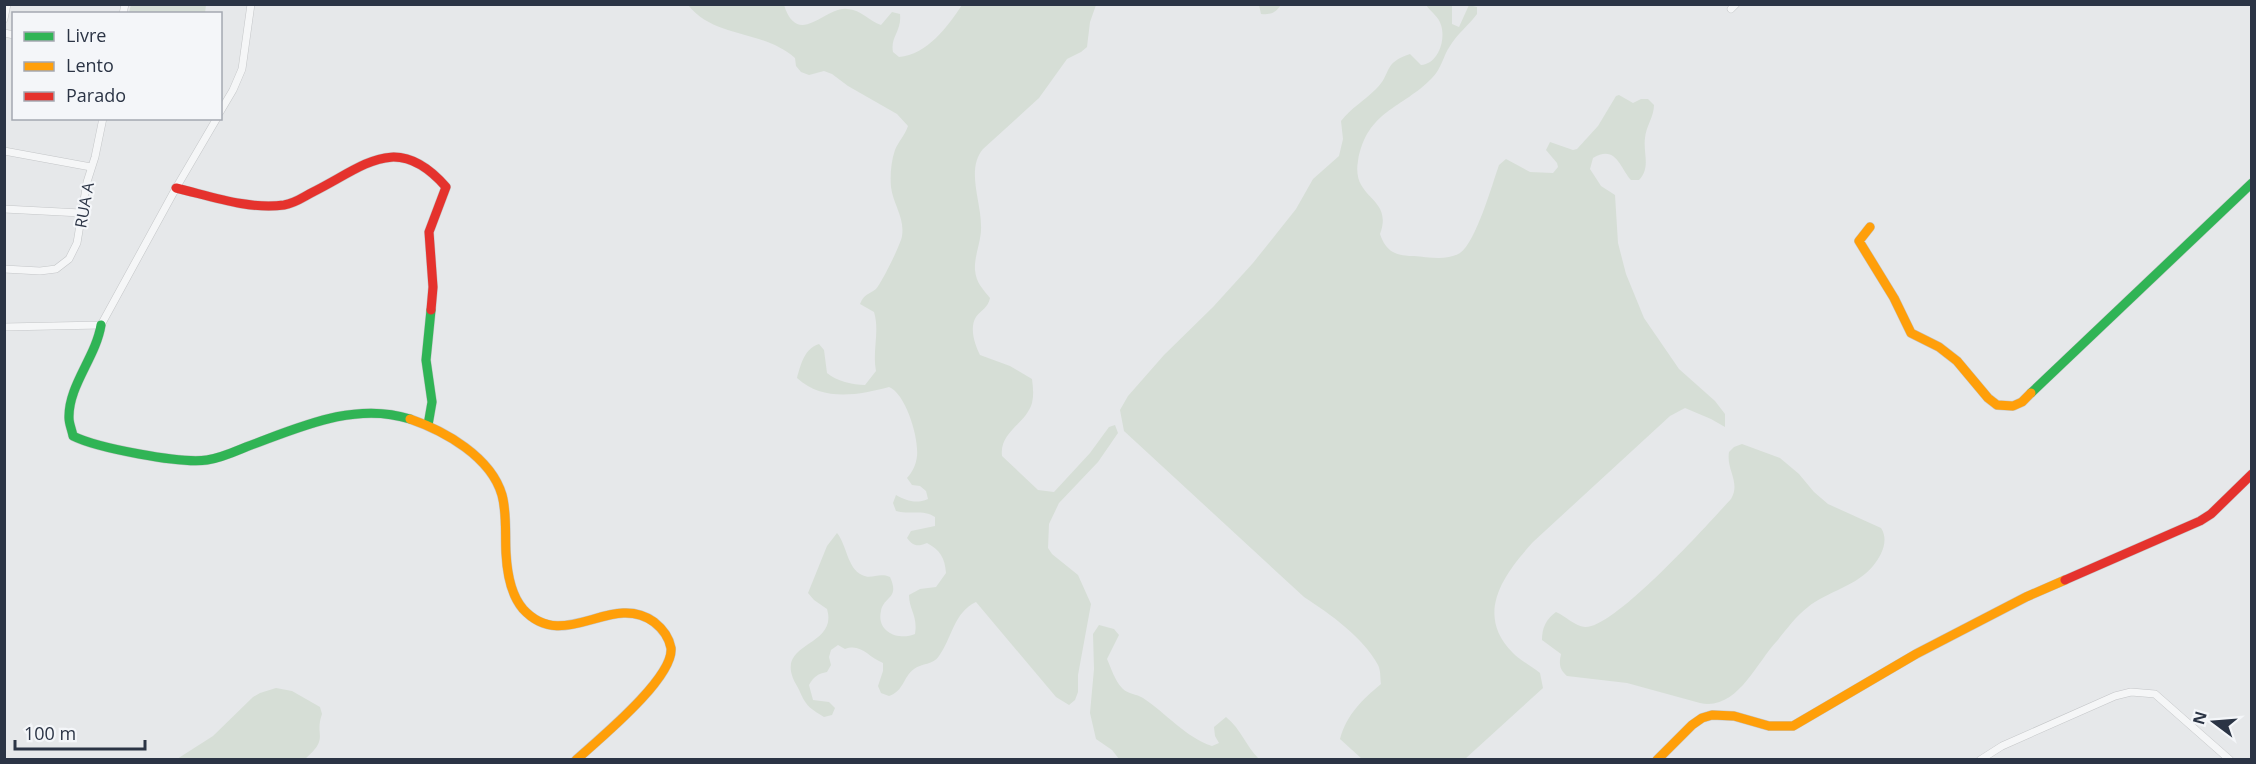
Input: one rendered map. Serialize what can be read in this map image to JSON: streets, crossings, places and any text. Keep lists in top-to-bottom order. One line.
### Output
{"streets":{"street":["RUA A"]},"legend":["Livre","Lento","Parado"],"scale_bar":"100 m","north":"left"}
